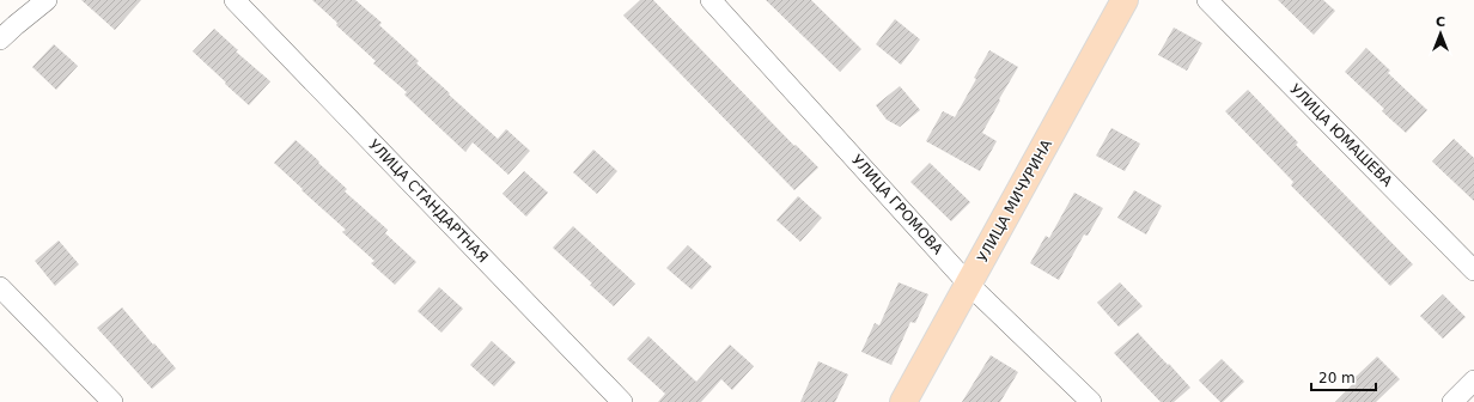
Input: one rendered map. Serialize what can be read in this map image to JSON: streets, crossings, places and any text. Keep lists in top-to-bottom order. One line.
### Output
{"streets":{"main road":["УЛИЦА МИЧУРИНА"],"street":["УЛИЦА ЮМАШЕВА","УЛИЦА СТАНДАРТНАЯ","УЛИЦА ГРОМОВА"]},"crossings":[["УЛИЦА МИЧУРИНА","УЛИЦА ГРОМОВА"]],"scale_bar":"20 m","north":"top"}
